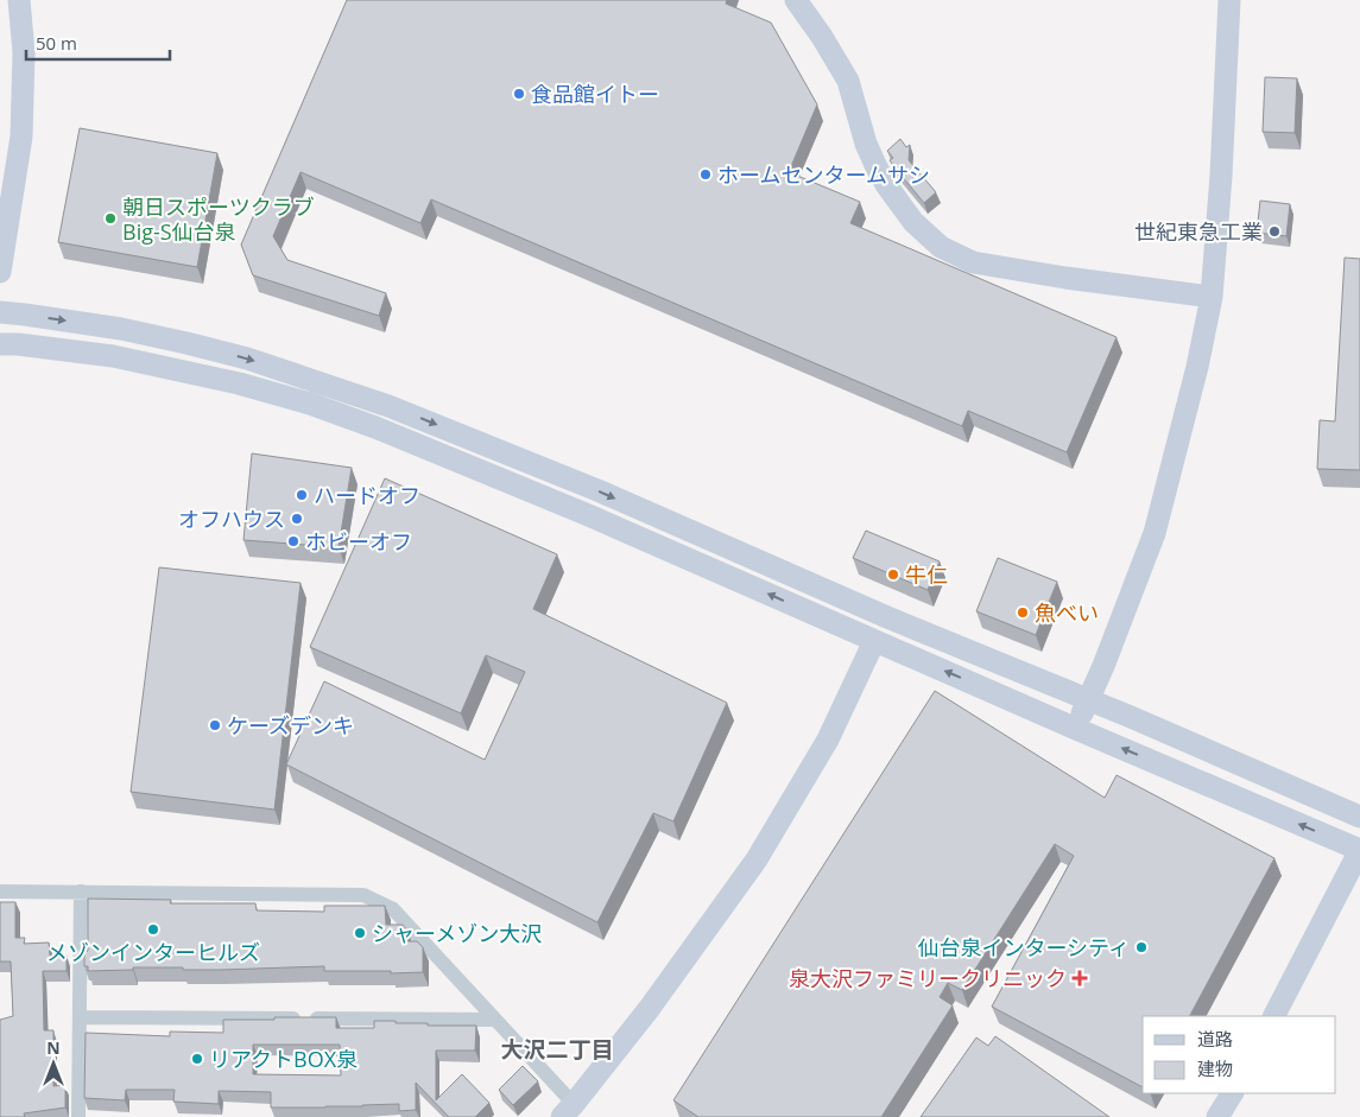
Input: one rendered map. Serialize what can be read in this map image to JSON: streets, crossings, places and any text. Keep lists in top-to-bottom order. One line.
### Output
{"districts":["大沢二丁目"],"places":{"other":["食品館イトー","ホームセンタームサシ","朝日スポーツクラブ Big-S仙台泉","世紀東急工業","ハードオフ","オフハウス","ホビーオフ","牛仁","魚べい","ケーズデンキ","メゾンインターヒルズ","シャーメゾン大沢","仙台泉インターシティ","リアクトBOX泉"],"health":["泉大沢ファミリークリニック"]},"legend":["道路","建物"],"scale_bar":"50 m","north":"top"}
